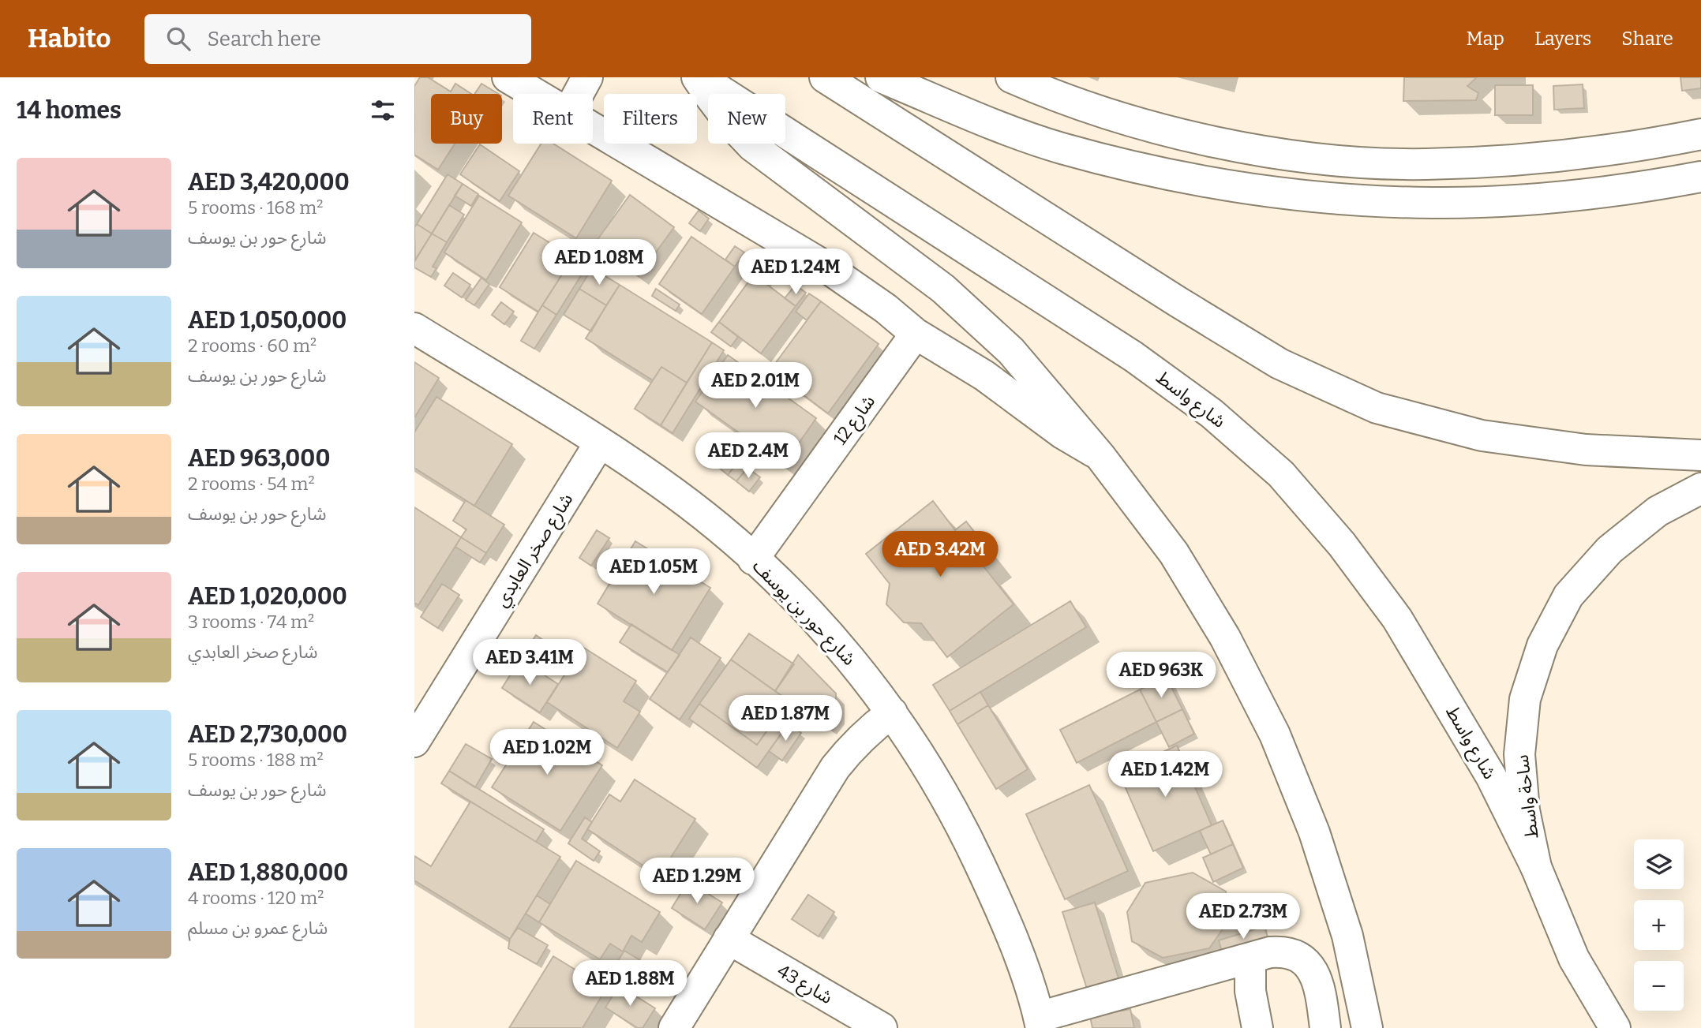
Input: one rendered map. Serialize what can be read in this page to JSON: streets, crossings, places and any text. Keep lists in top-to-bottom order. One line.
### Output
{"streets":{"main road":["شارع واسط","شارع 12","شارع صخر العابدي","شارع حور بن يوسف","ساحة واسط","شارع 43"]},"crossings":[["شارع واسط","ساحة واسط"],["شارع 12","شارع حور بن يوسف"],["شارع صخر العابدي","شارع حور بن يوسف"]],"page":{"header":"Habito","search":"Search here","nav":["Map","Layers","Share"],"heading":"14 homes","chip":["Buy","Rent","Filters","New"],"list":[{"name":"AED 3,420,000","note":"5 rooms · 168 m² · شارع حور بن يوسف"},{"name":"AED 1,050,000","note":"2 rooms · 60 m² · شارع حور بن يوسف"},{"name":"AED 963,000","note":"2 rooms · 54 m² · شارع حور بن يوسف"},{"name":"AED 1,020,000","note":"3 rooms · 74 m² · شارع صخر العابدي"},{"name":"AED 2,730,000","note":"5 rooms · 188 m² · شارع حور بن يوسف"},{"name":"AED 1,880,000","note":"4 rooms · 120 m² · شارع عمرو بن مسلم"}],"price":["AED 1.08M","AED 1.24M","AED 2.01M","AED 2.4M","AED 3.42M","AED 1.05M","AED 3.41M","AED 963K","AED 1.87M","AED 1.02M","AED 1.42M","AED 1.29M","AED 2.73M","AED 1.88M"],"map_buttons":["+","−"]}}
